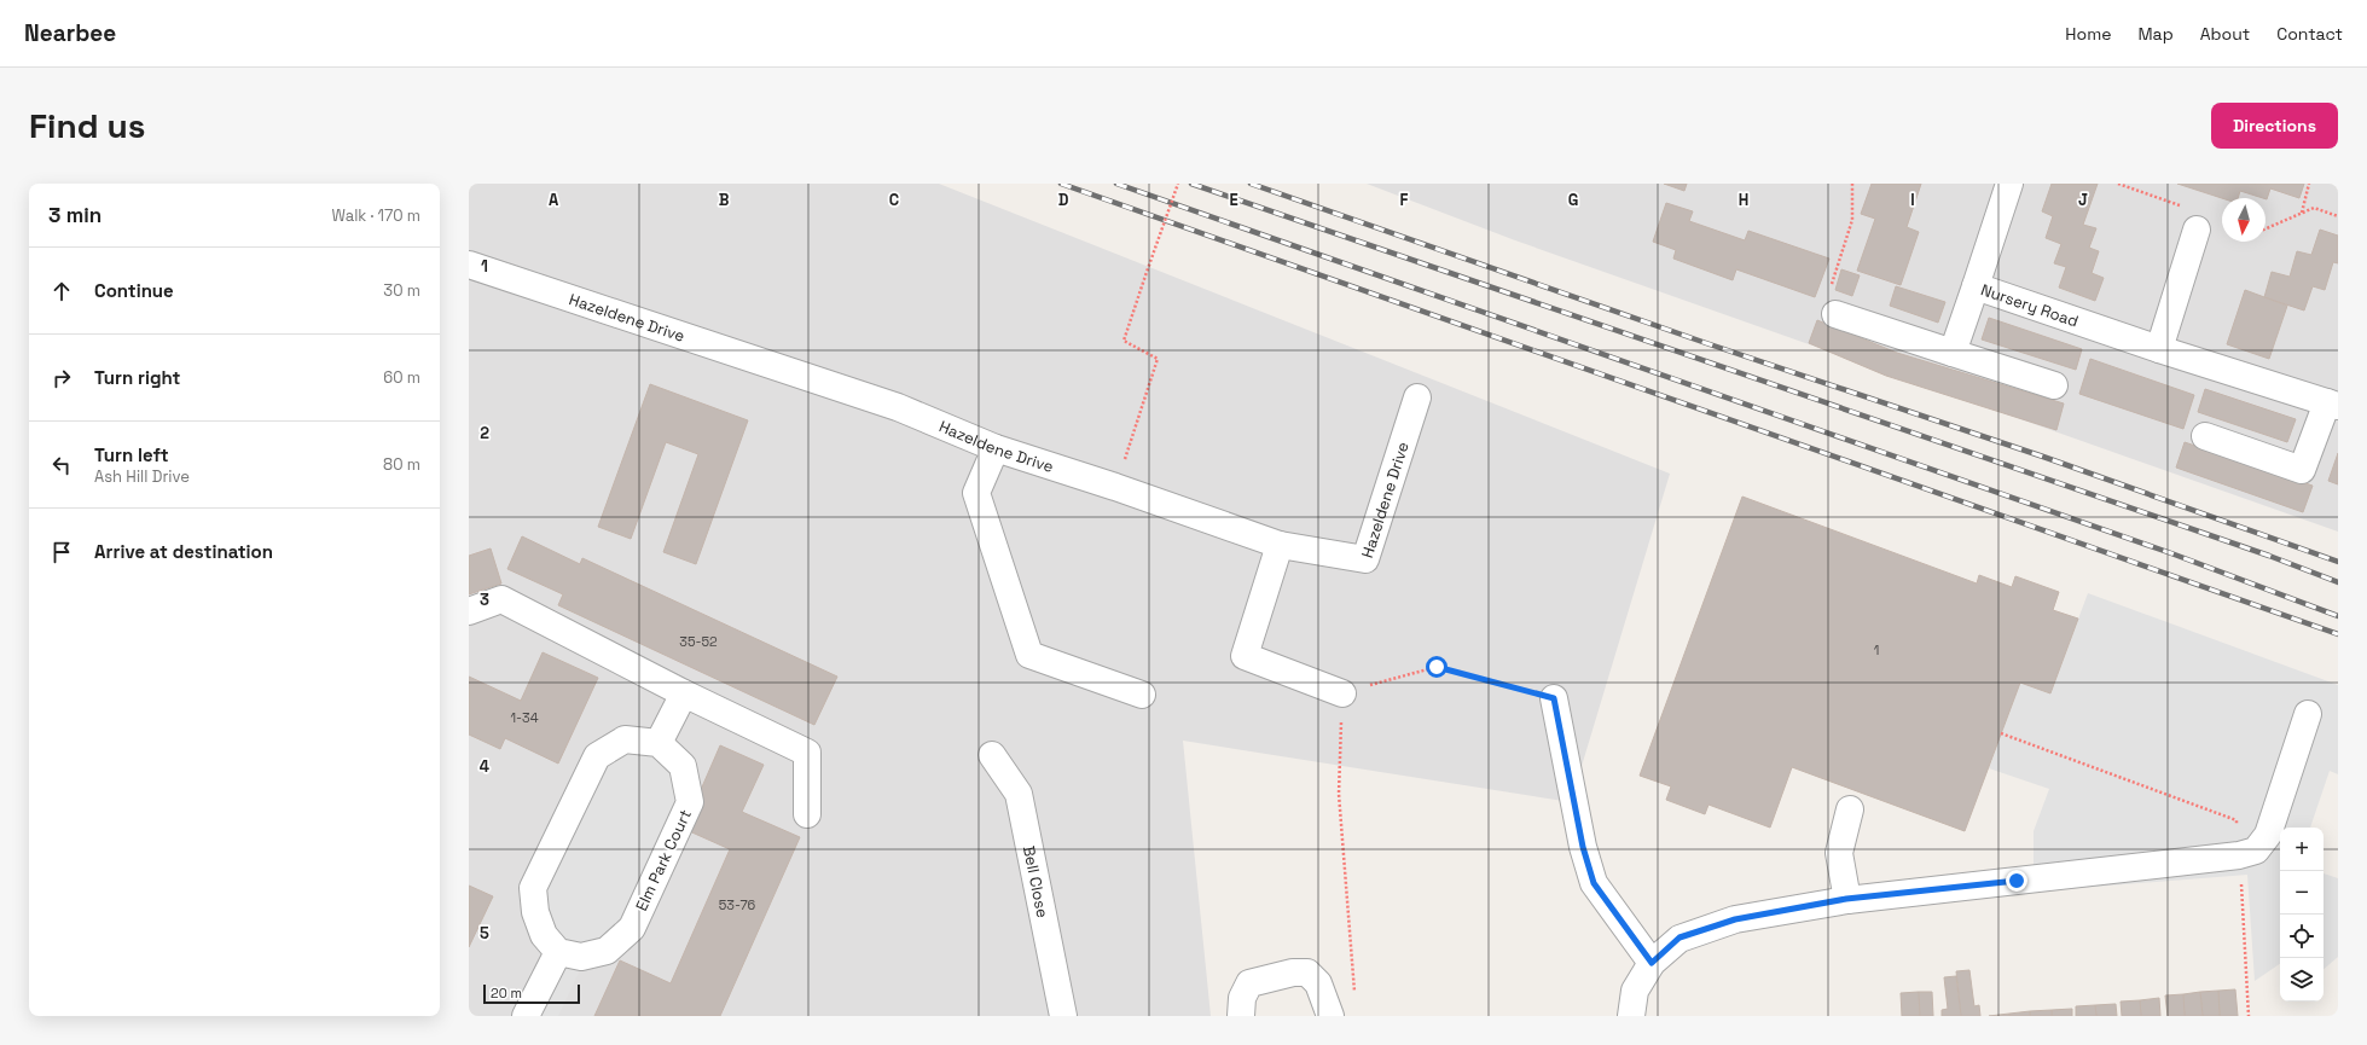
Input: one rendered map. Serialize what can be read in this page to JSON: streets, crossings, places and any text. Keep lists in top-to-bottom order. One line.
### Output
{"streets":{"street":["Nursery Road","Hazeldene Drive","Elm Park Court","Bell Close"]},"house_numbers":["35-52","1","1-34","53-76"],"scale_bar":"20 m","north":"bottom","page":{"header":"Nearbee","nav":["Home","Map","About","Contact"],"buttons":"Directions","title":"Find us","heading":["3 min","Walk · 170 m"],"list":[["Continue","30 m"],["Turn right","60 m"],["Turn left","Ash Hill Drive","80 m"],"Arrive at destination"],"map_buttons":["+","−"],"scale":"20 m"},"grid":{"columns":["A","B","C","D","E","F","G","H","I","J"],"rows":["1","2","3","4","5"]}}
